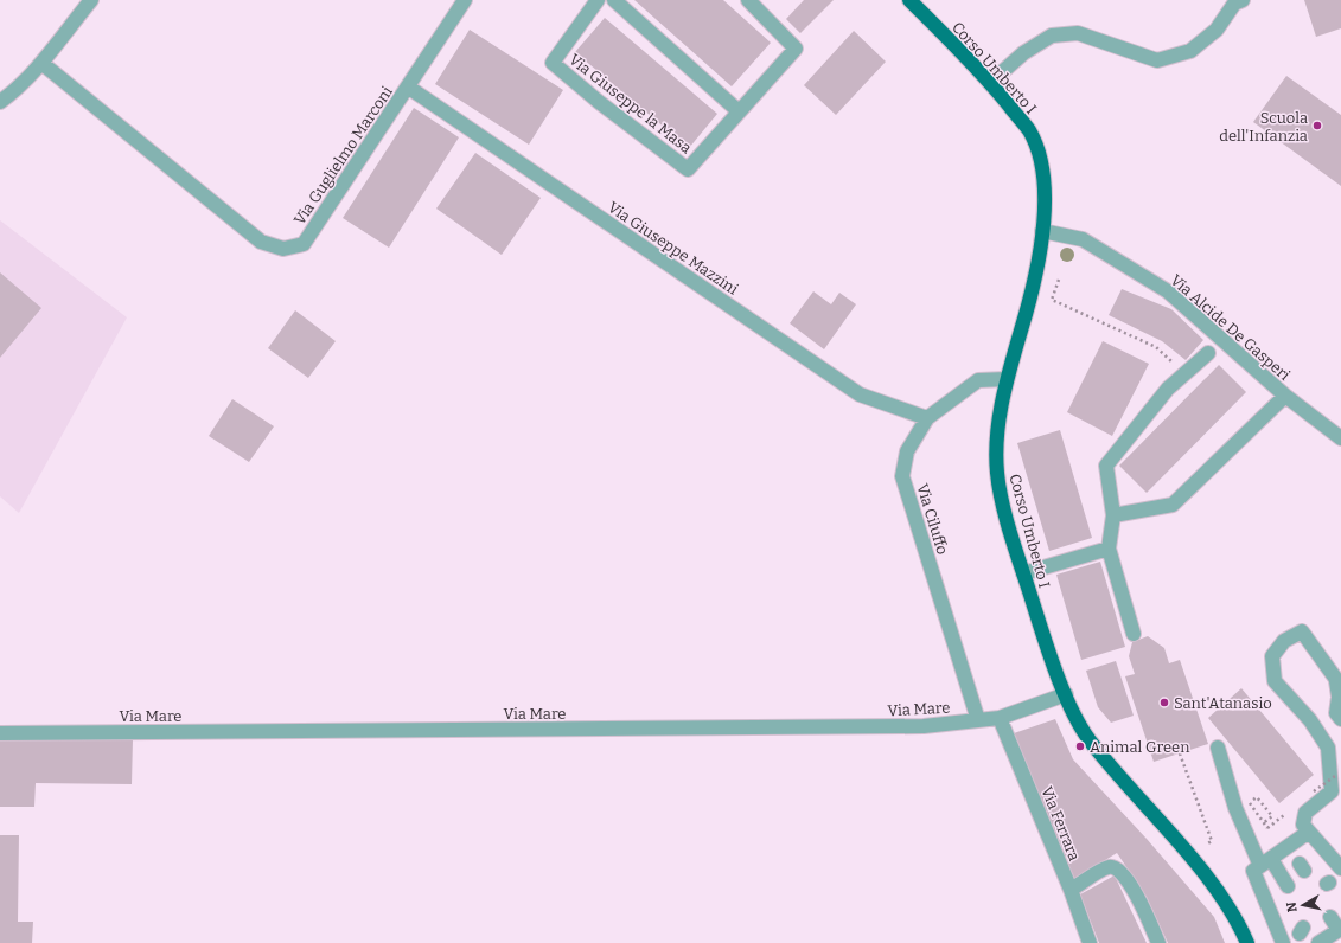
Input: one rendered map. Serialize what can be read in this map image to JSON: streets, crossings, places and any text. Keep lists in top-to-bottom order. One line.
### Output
{"streets":{"main road":["Corso Umberto I"],"street":["Via Giuseppe la Masa","Via Guglielmo Marconi","Via Giuseppe Mazzini","Via Alcide De Gasperi","Via Ciluffo","Via Mare","Via Ferrara"]},"crossings":[["Corso Umberto I","Via Alcide De Gasperi"],["Corso Umberto I","Via Ciluffo"],["Corso Umberto I","Via Mare"],["Via Guglielmo Marconi","Via Giuseppe Mazzini"],["Via Giuseppe Mazzini","Via Ciluffo"],["Via Ciluffo","Via Mare"],["Via Mare","Via Ferrara"]],"places":["Scuola dell'Infanzia","Sant'Atanasio","Animal Green"],"north":"left"}
